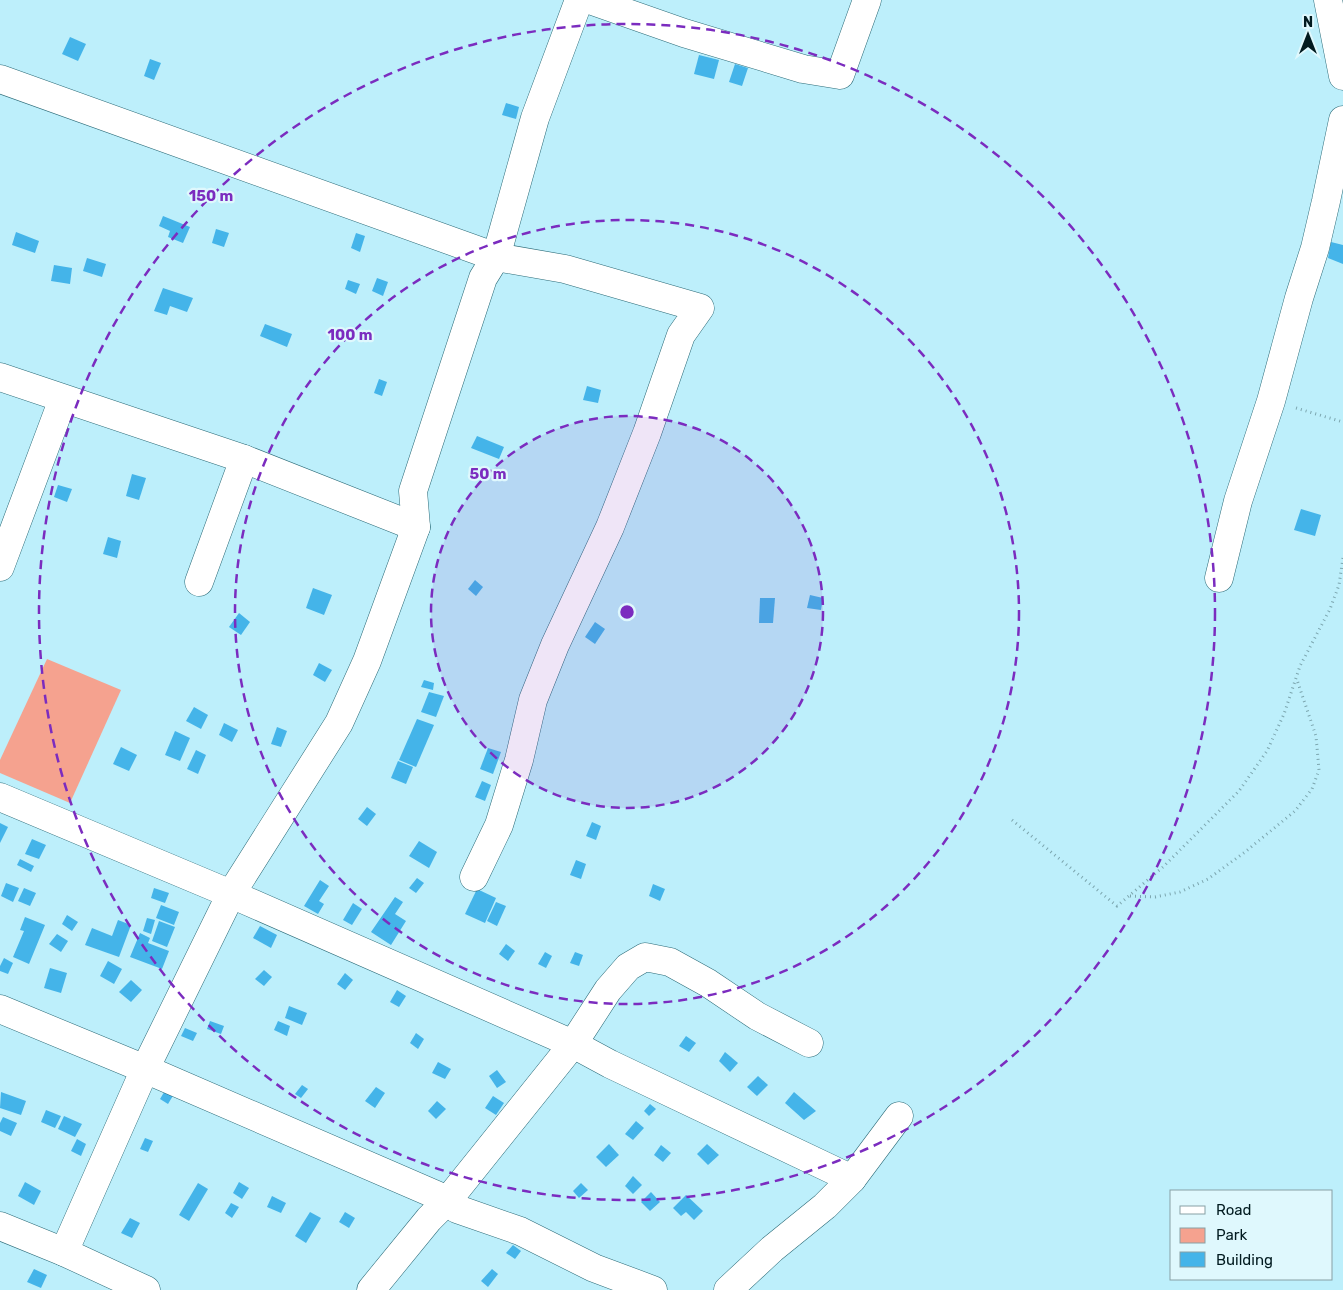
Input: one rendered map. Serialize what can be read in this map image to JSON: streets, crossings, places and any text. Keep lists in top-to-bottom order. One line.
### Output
{"legend":["Road","Park","Building"],"north":"top","rings":["150 m","100 m","50 m"]}
